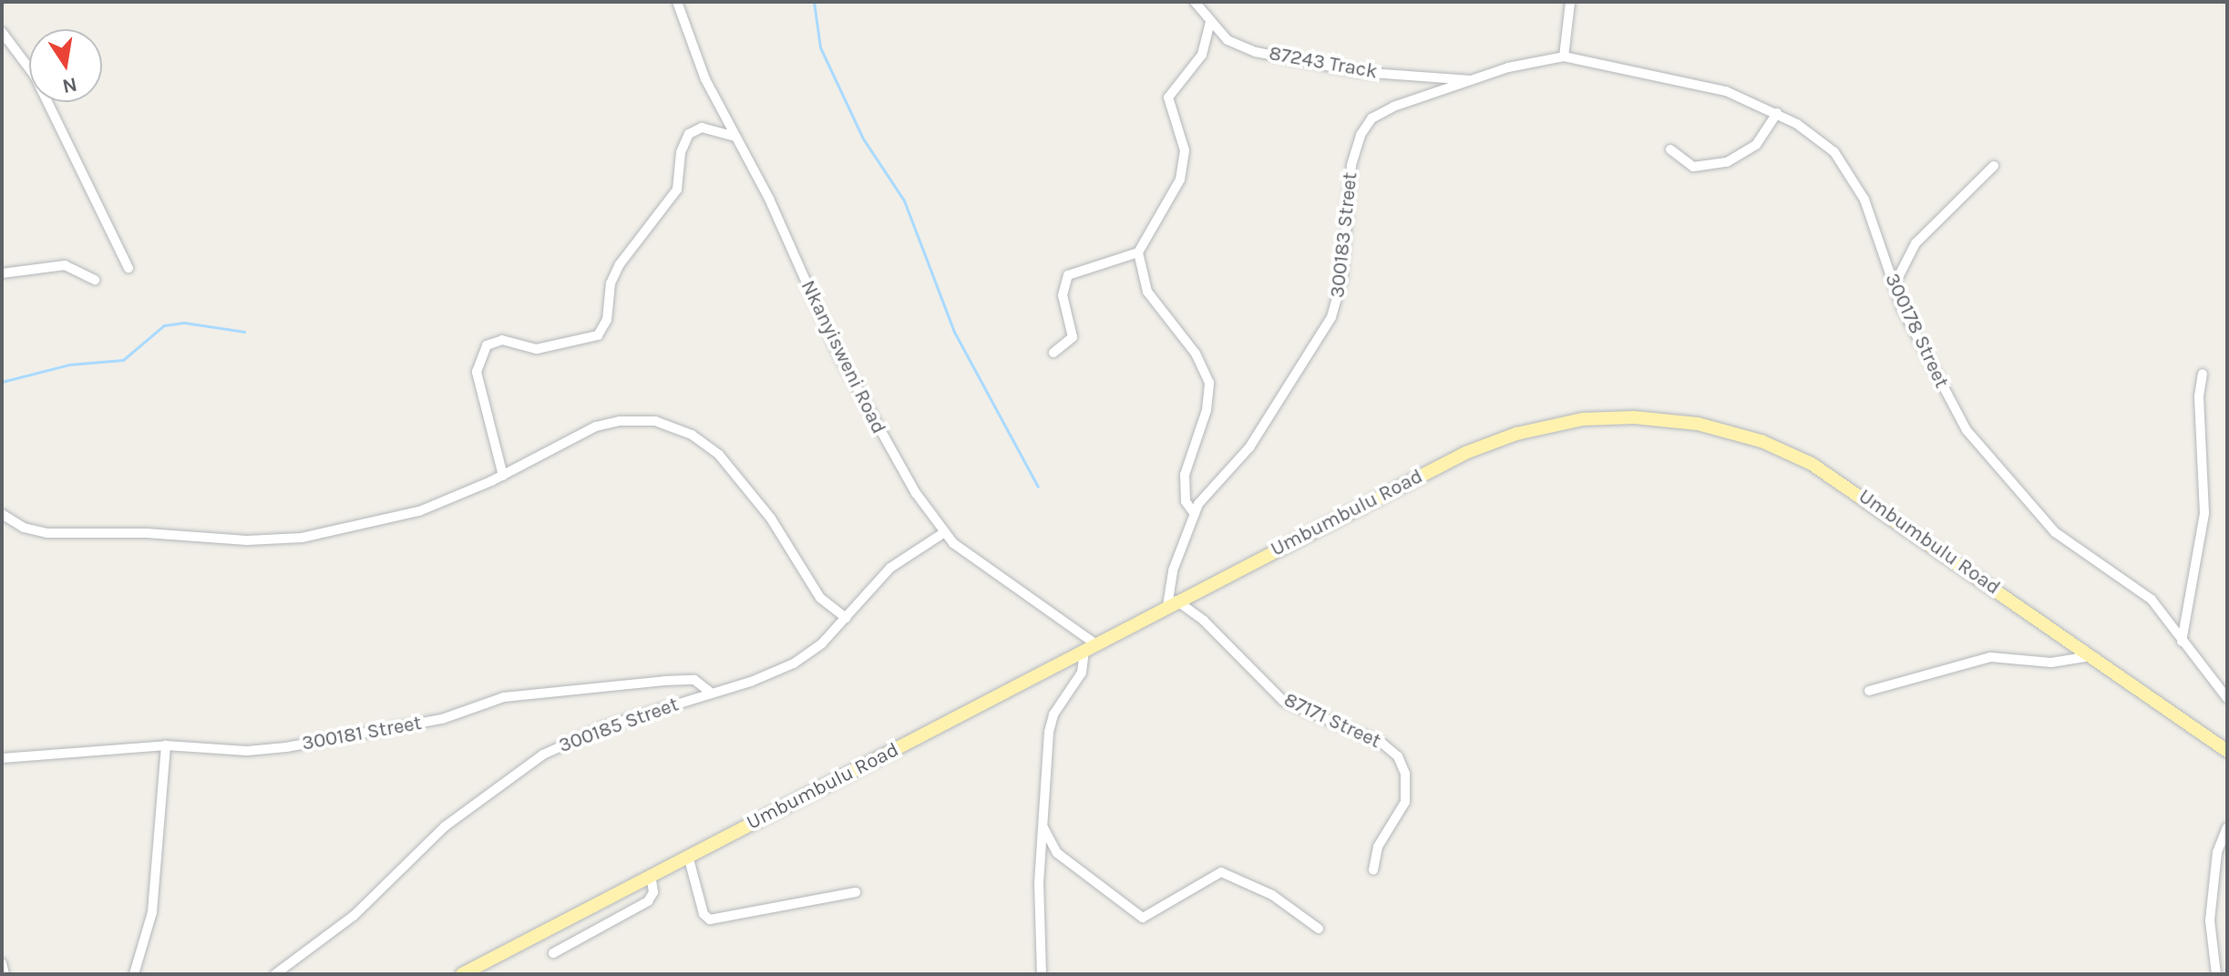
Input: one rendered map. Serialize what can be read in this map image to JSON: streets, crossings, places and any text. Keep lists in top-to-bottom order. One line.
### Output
{"streets":{"main road":["Umbumbulu Road"],"street":["87243 Track","300183 Street","300178 Street","Nkanyisweni Road","87171 Street","300185 Street","300181 Street"]},"crossings":[["87243 Track","300183 Street"],["300183 Street","300178 Street"],["Nkanyisweni Road","Umbumbulu Road"],["Nkanyisweni Road","300185 Street"],["Umbumbulu Road","87171 Street"],["300185 Street","300181 Street"]],"north":"bottom"}
